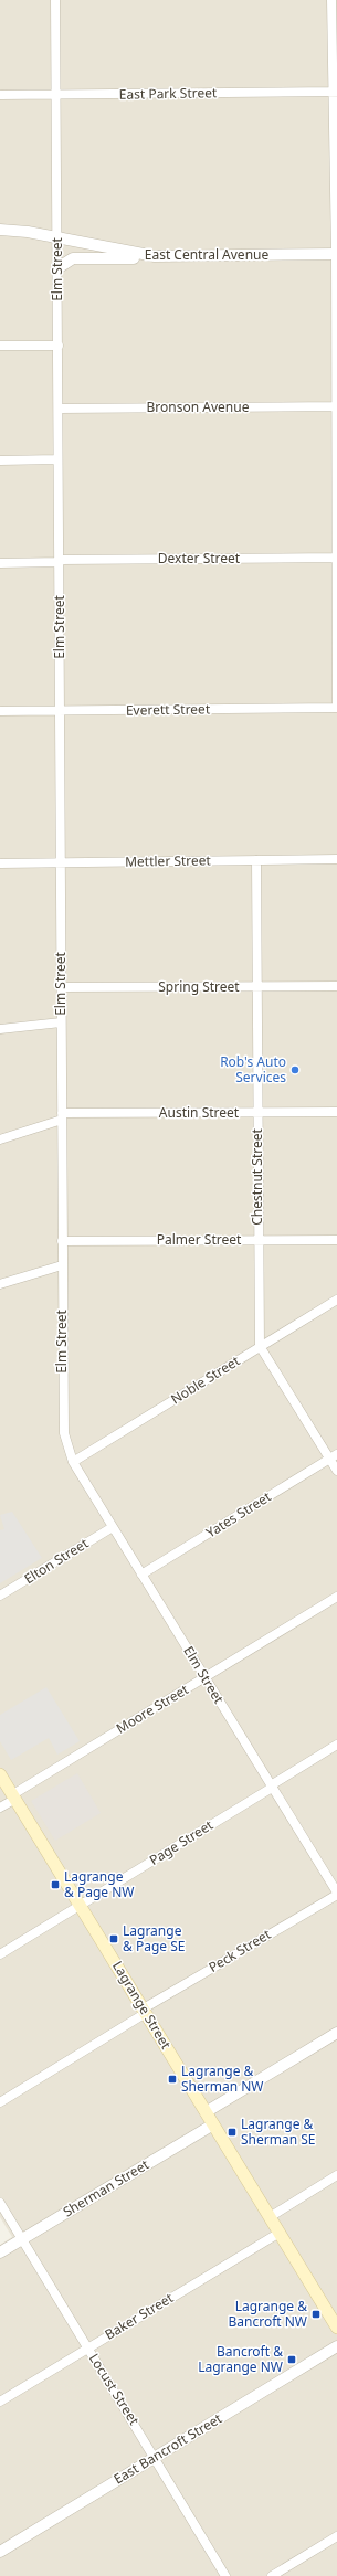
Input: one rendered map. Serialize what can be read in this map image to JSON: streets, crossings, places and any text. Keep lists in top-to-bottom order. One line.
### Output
{"streets":{"main road":["Lagrange Street"],"street":["East Park Street","East Central Avenue","Elm Street","Bronson Avenue","Dexter Street","Everett Street","Mettler Street","Spring Street","Austin Street","Chestnut Street","Palmer Street","Noble Street","Yates Street","Elton Street","Moore Street","Page Street","Peck Street","Sherman Street","Baker Street","Locust Street","East Bancroft Street"]},"crossings":[["East Park Street","Elm Street"],["East Central Avenue","Elm Street"],["Elm Street","Bronson Avenue"],["Elm Street","Dexter Street"],["Elm Street","Everett Street"],["Elm Street","Mettler Street"],["Elm Street","Spring Street"],["Elm Street","Austin Street"],["Elm Street","Palmer Street"],["Elm Street","Noble Street"],["Elm Street","Yates Street"],["Elm Street","Elton Street"],["Elm Street","Moore Street"],["Elm Street","Page Street"],["Elm Street","Peck Street"],["Mettler Street","Chestnut Street"],["Spring Street","Chestnut Street"],["Austin Street","Chestnut Street"],["Chestnut Street","Palmer Street"],["Chestnut Street","Noble Street"],["Moore Street","Lagrange Street"],["Page Street","Lagrange Street"],["Peck Street","Lagrange Street"],["Lagrange Street","Sherman Street"],["Lagrange Street","Baker Street"],["Sherman Street","Locust Street"],["Baker Street","Locust Street"],["Locust Street","East Bancroft Street"]],"places":{"other":["Rob's Auto Services"],"transit":["Lagrange & Page NW","Lagrange & Page SE","Lagrange & Sherman NW","Lagrange & Sherman SE","Lagrange & Bancroft NW","Bancroft & Lagrange NW"]}}
